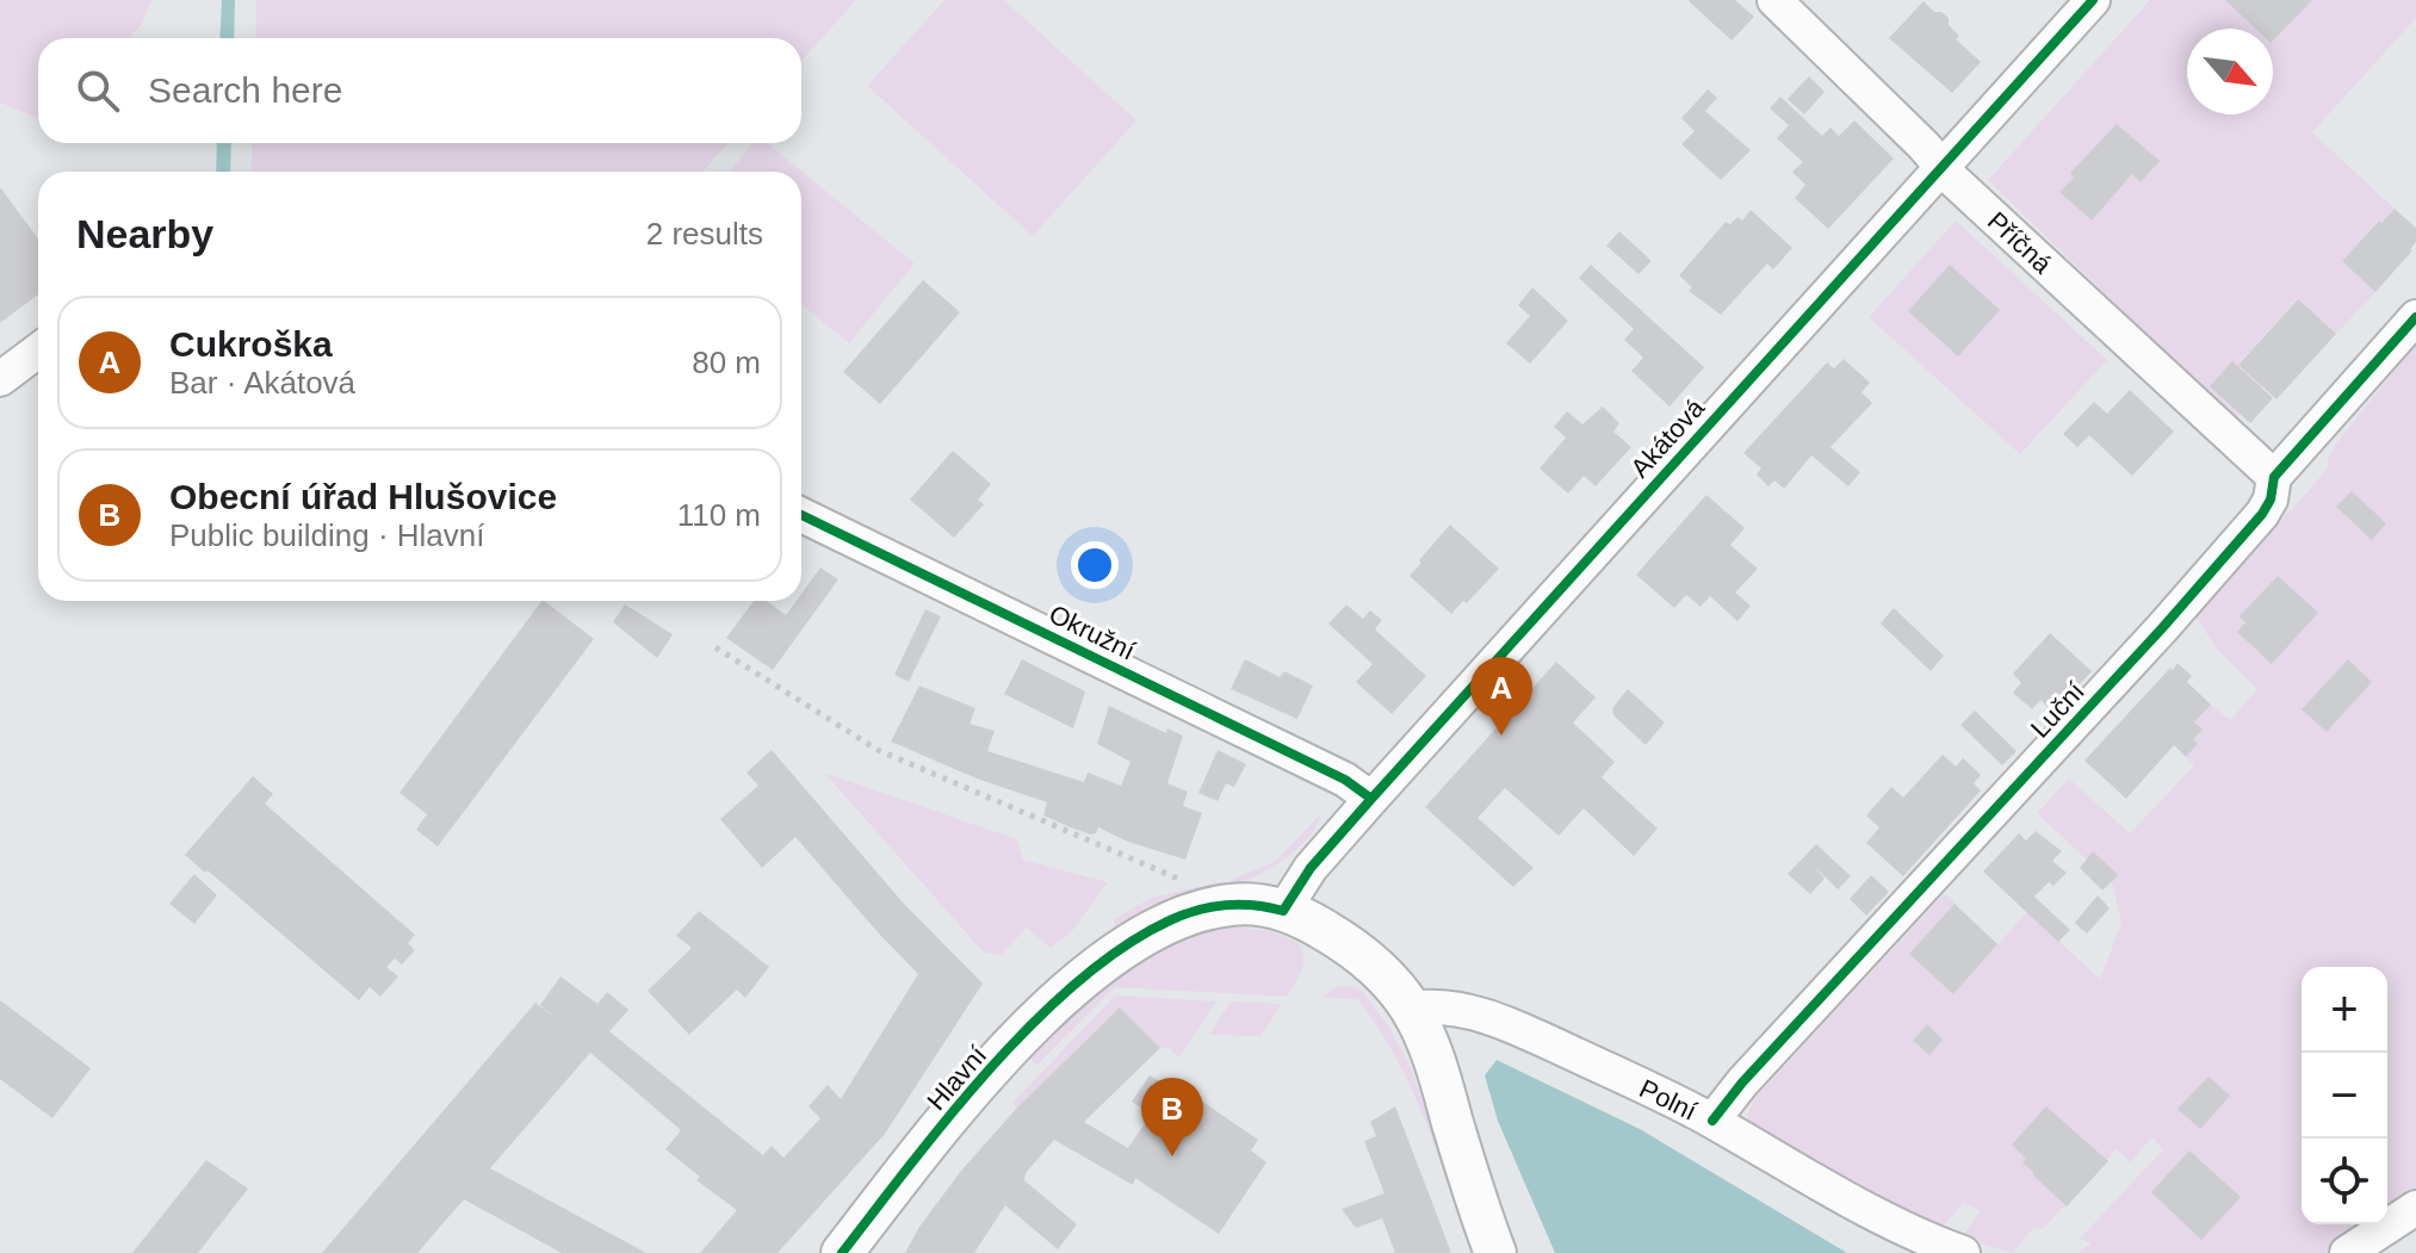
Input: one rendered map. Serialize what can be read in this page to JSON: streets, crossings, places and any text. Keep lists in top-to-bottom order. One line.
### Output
{"streets":{"street":["Příčná","Akátová","Okružní","Luční","Hlavní","Polní"]},"crossings":[["Příčná","Akátová"],["Příčná","Luční"],["Akátová","Okružní"],["Akátová","Hlavní"],["Luční","Polní"],["Hlavní","Polní"]],"north":"bottom right","page":{"search":"Search here","heading":["Nearby","2 results"],"list":[{"mark":"A","name":"Cukroška","note":"Bar · Akátová","value":"80 m"},{"mark":"B","name":"Obecní úřad Hlušovice","note":"Public building · Hlavní","value":"110 m"}],"pins":["A","B"],"map_buttons":["+","−"]}}
